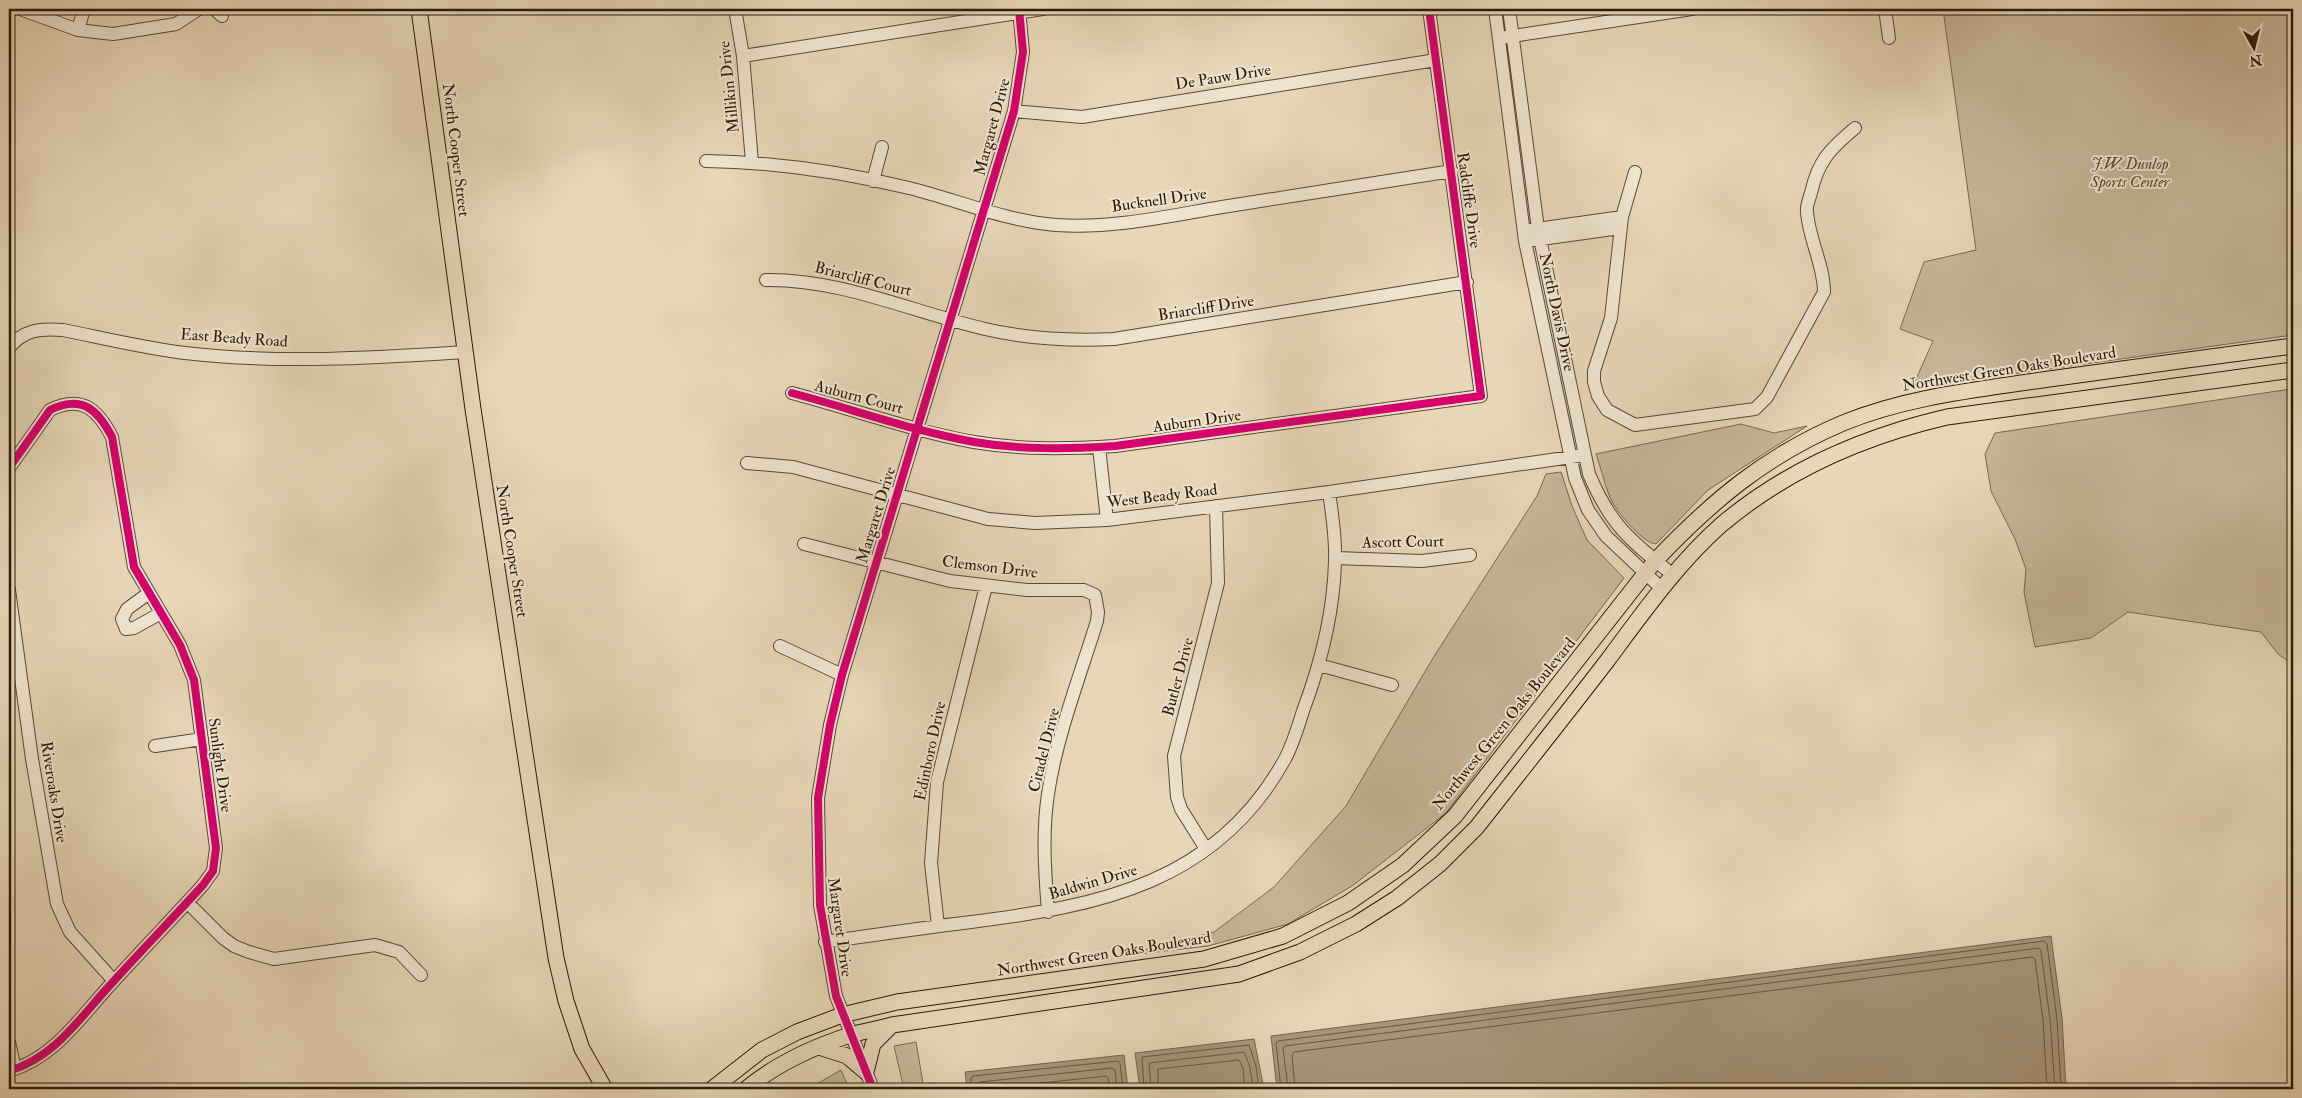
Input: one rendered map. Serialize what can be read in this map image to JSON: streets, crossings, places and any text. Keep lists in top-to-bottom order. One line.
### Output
{"streets":{"main road":["North Cooper Street","Northwest Green Oaks Boulevard"],"street":["De Pauw Drive","Millikin Drive","Margaret Drive","Bucknell Drive","Radcliffe Drive","Briarcliff Court","Briarcliff Drive","North Davis Drive","East Beady Road","Auburn Court","Auburn Drive","West Beady Road","Ascott Court","Clemson Drive","Butler Drive","Citadel Drive","Edinboro Drive","Sunlight Drive","Riveroaks Drive","Baldwin Drive"]},"crossings":[["De Pauw Drive","Margaret Drive"],["De Pauw Drive","Radcliffe Drive"],["Millikin Drive","Bucknell Drive"],["Margaret Drive","Bucknell Drive"],["Margaret Drive","Briarcliff Court"],["Margaret Drive","Briarcliff Drive"],["Margaret Drive","Northwest Green Oaks Boulevard"],["Margaret Drive","Auburn Court"],["Margaret Drive","Auburn Drive"],["Margaret Drive","West Beady Road"],["Margaret Drive","Clemson Drive"],["Margaret Drive","Baldwin Drive"],["North Cooper Street","East Beady Road"],["Bucknell Drive","Radcliffe Drive"],["Radcliffe Drive","Briarcliff Drive"],["Radcliffe Drive","Auburn Drive"],["Briarcliff Court","Briarcliff Drive"],["North Davis Drive","Northwest Green Oaks Boulevard"],["North Davis Drive","West Beady Road"],["Auburn Court","Auburn Drive"],["West Beady Road","Butler Drive"],["West Beady Road","Baldwin Drive"],["Ascott Court","Baldwin Drive"],["Clemson Drive","Citadel Drive"],["Clemson Drive","Edinboro Drive"],["Butler Drive","Baldwin Drive"],["Citadel Drive","Baldwin Drive"],["Edinboro Drive","Baldwin Drive"],["Sunlight Drive","Riveroaks Drive"]],"parks":["J.W. Dunlop Sports Center"],"north":"bottom"}
